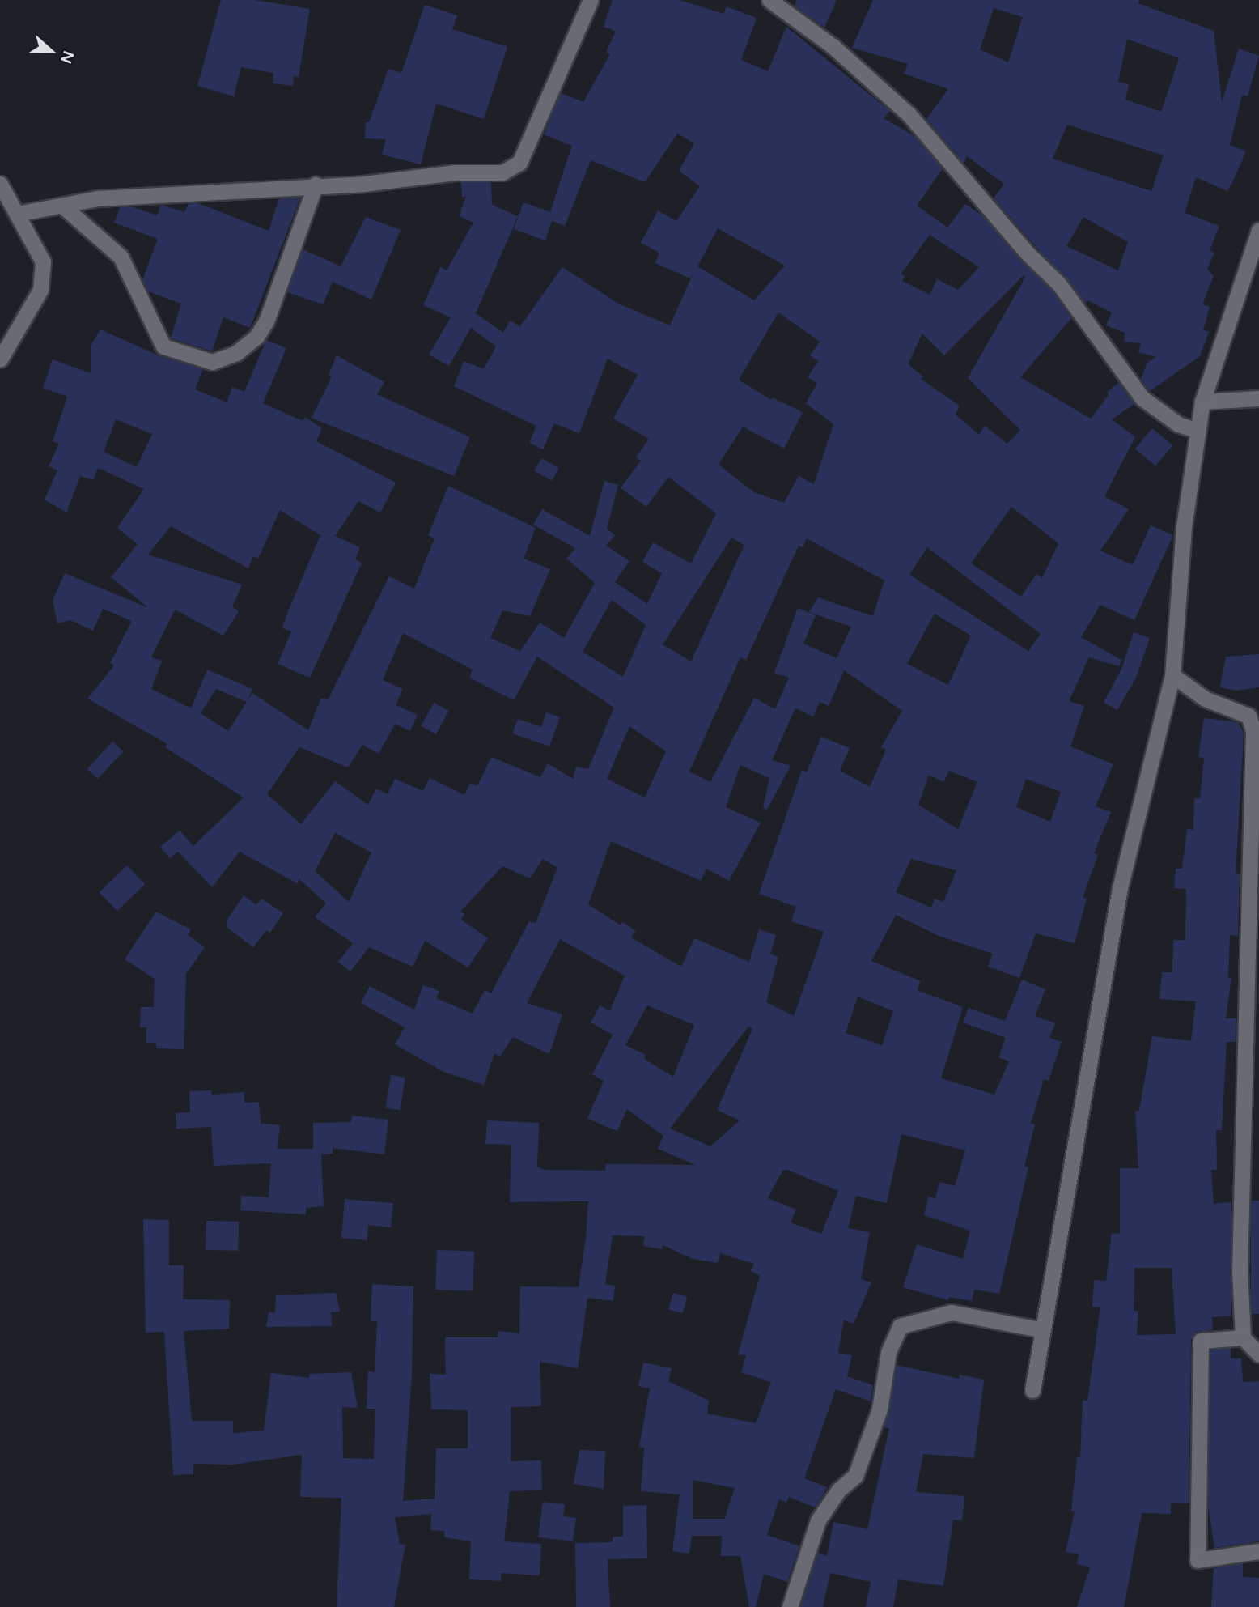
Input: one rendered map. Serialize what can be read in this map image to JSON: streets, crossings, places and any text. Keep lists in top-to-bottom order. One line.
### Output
{"north":"right"}
